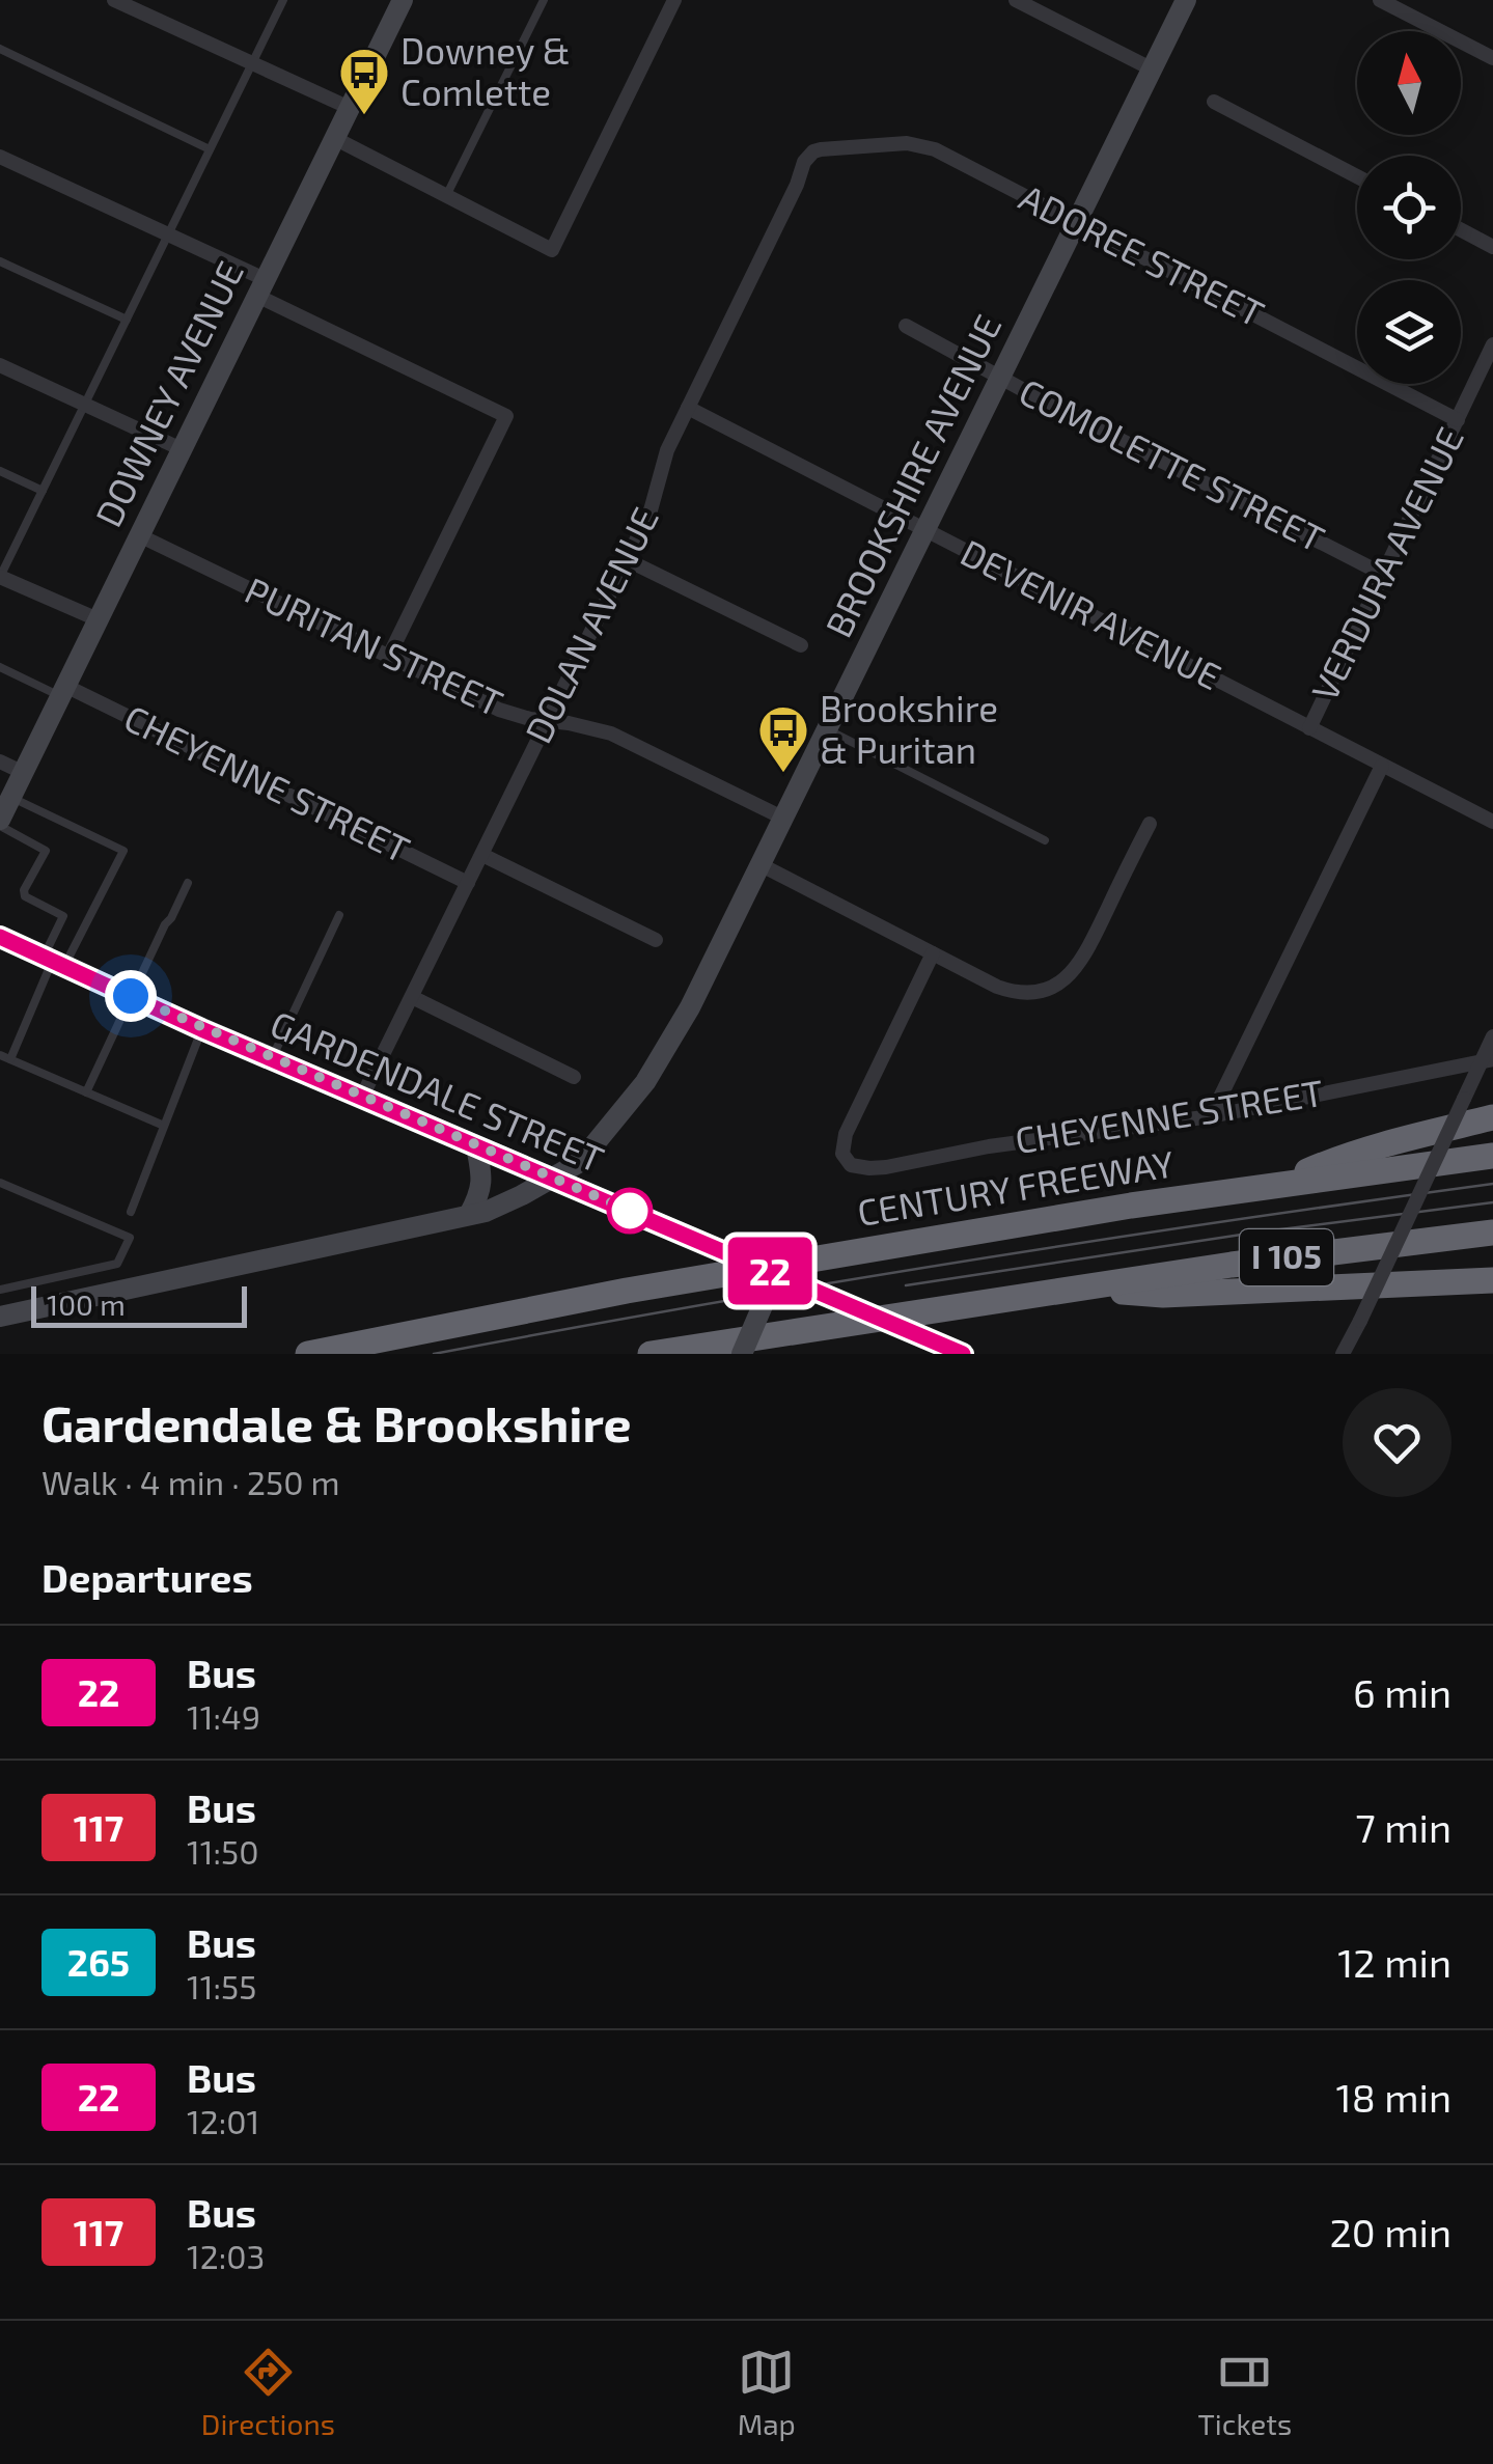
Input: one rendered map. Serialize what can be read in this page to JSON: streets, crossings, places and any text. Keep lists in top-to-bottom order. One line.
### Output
{"streets":{"highway":["CENTURY FREEWAY","I 105"],"street":["ADOREE STREET","DOWNEY AVENUE","COMOLETTE STREET","BROOKSHIRE AVENUE","VERDURA AVENUE","DEVENIR AVENUE","DOLAN AVENUE","PURITAN STREET","CHEYENNE STREET","GARDENDALE STREET"]},"crossings":[["ADOREE STREET","BROOKSHIRE AVENUE"],["ADOREE STREET","VERDURA AVENUE"],["ADOREE STREET","DOLAN AVENUE"],["DOWNEY AVENUE","PURITAN STREET"],["DOWNEY AVENUE","CHEYENNE STREET"],["COMOLETTE STREET","BROOKSHIRE AVENUE"],["COMOLETTE STREET","VERDURA AVENUE"],["BROOKSHIRE AVENUE","DEVENIR AVENUE"],["BROOKSHIRE AVENUE","PURITAN STREET"],["BROOKSHIRE AVENUE","GARDENDALE STREET"],["VERDURA AVENUE","DEVENIR AVENUE"],["DEVENIR AVENUE","DOLAN AVENUE"],["DOLAN AVENUE","PURITAN STREET"],["DOLAN AVENUE","CHEYENNE STREET"],["DOLAN AVENUE","GARDENDALE STREET"]],"places":{"bus stop":["Downey & Comlette","Brookshire & Puritan"]},"lines":["bus line 22"],"scale_bar":"100 m","north":"top","page":{"on_map":"22","scale":"100 m","heading":[["Gardendale & Brookshire","Walk · 4 min · 250 m"],"Departures"],"list":[{"mark":"22","name":"Bus","note":"11:49","value":"6 min"},{"mark":"117","name":"Bus","note":"11:50","value":"7 min"},{"mark":"265","name":"Bus","note":"11:55","value":"12 min"},{"mark":"22","name":"Bus","note":"12:01","value":"18 min"},{"mark":"117","name":"Bus","note":"12:03","value":"20 min"}],"tabs":["Directions","Map","Tickets"]}}
